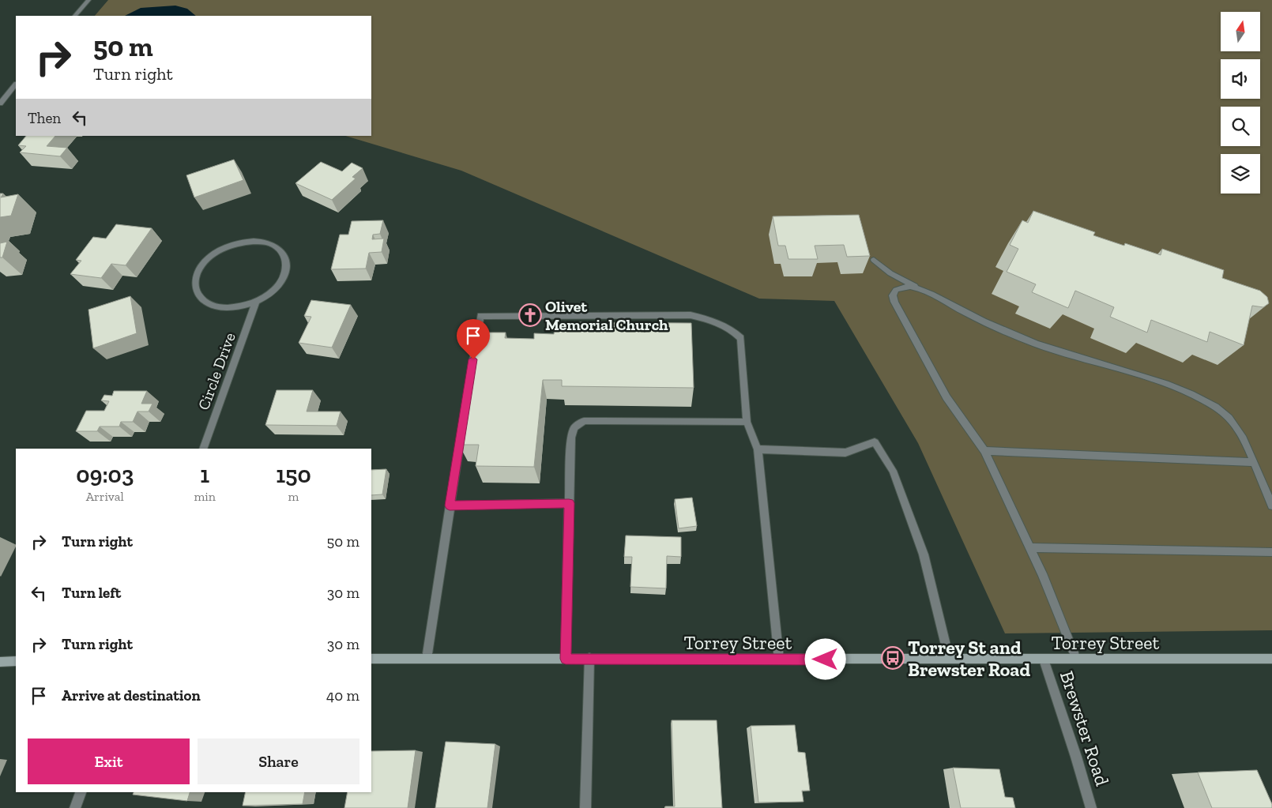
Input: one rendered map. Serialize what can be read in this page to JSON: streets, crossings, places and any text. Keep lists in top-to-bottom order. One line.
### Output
{"streets":{"main road":["Torrey Street"],"street":["Circle Drive","Brewster Road"]},"crossings":[["Torrey Street","Brewster Road"]],"places":{"church":["Olivet Memorial Church"],"bus stop":["Torrey St and Brewster Road"]},"north":"top","page":{"turn":["50 m","Turn right"],"then":"Then","eta":["09:03","Arrival","1","min","150","m"],"list":[{"name":"Turn right","value":"50 m"},{"name":"Turn left","value":"30 m"},{"name":"Turn right","value":"30 m"},{"name":"Arrive at destination","value":"40 m"}],"buttons":["Exit","Share"]}}
